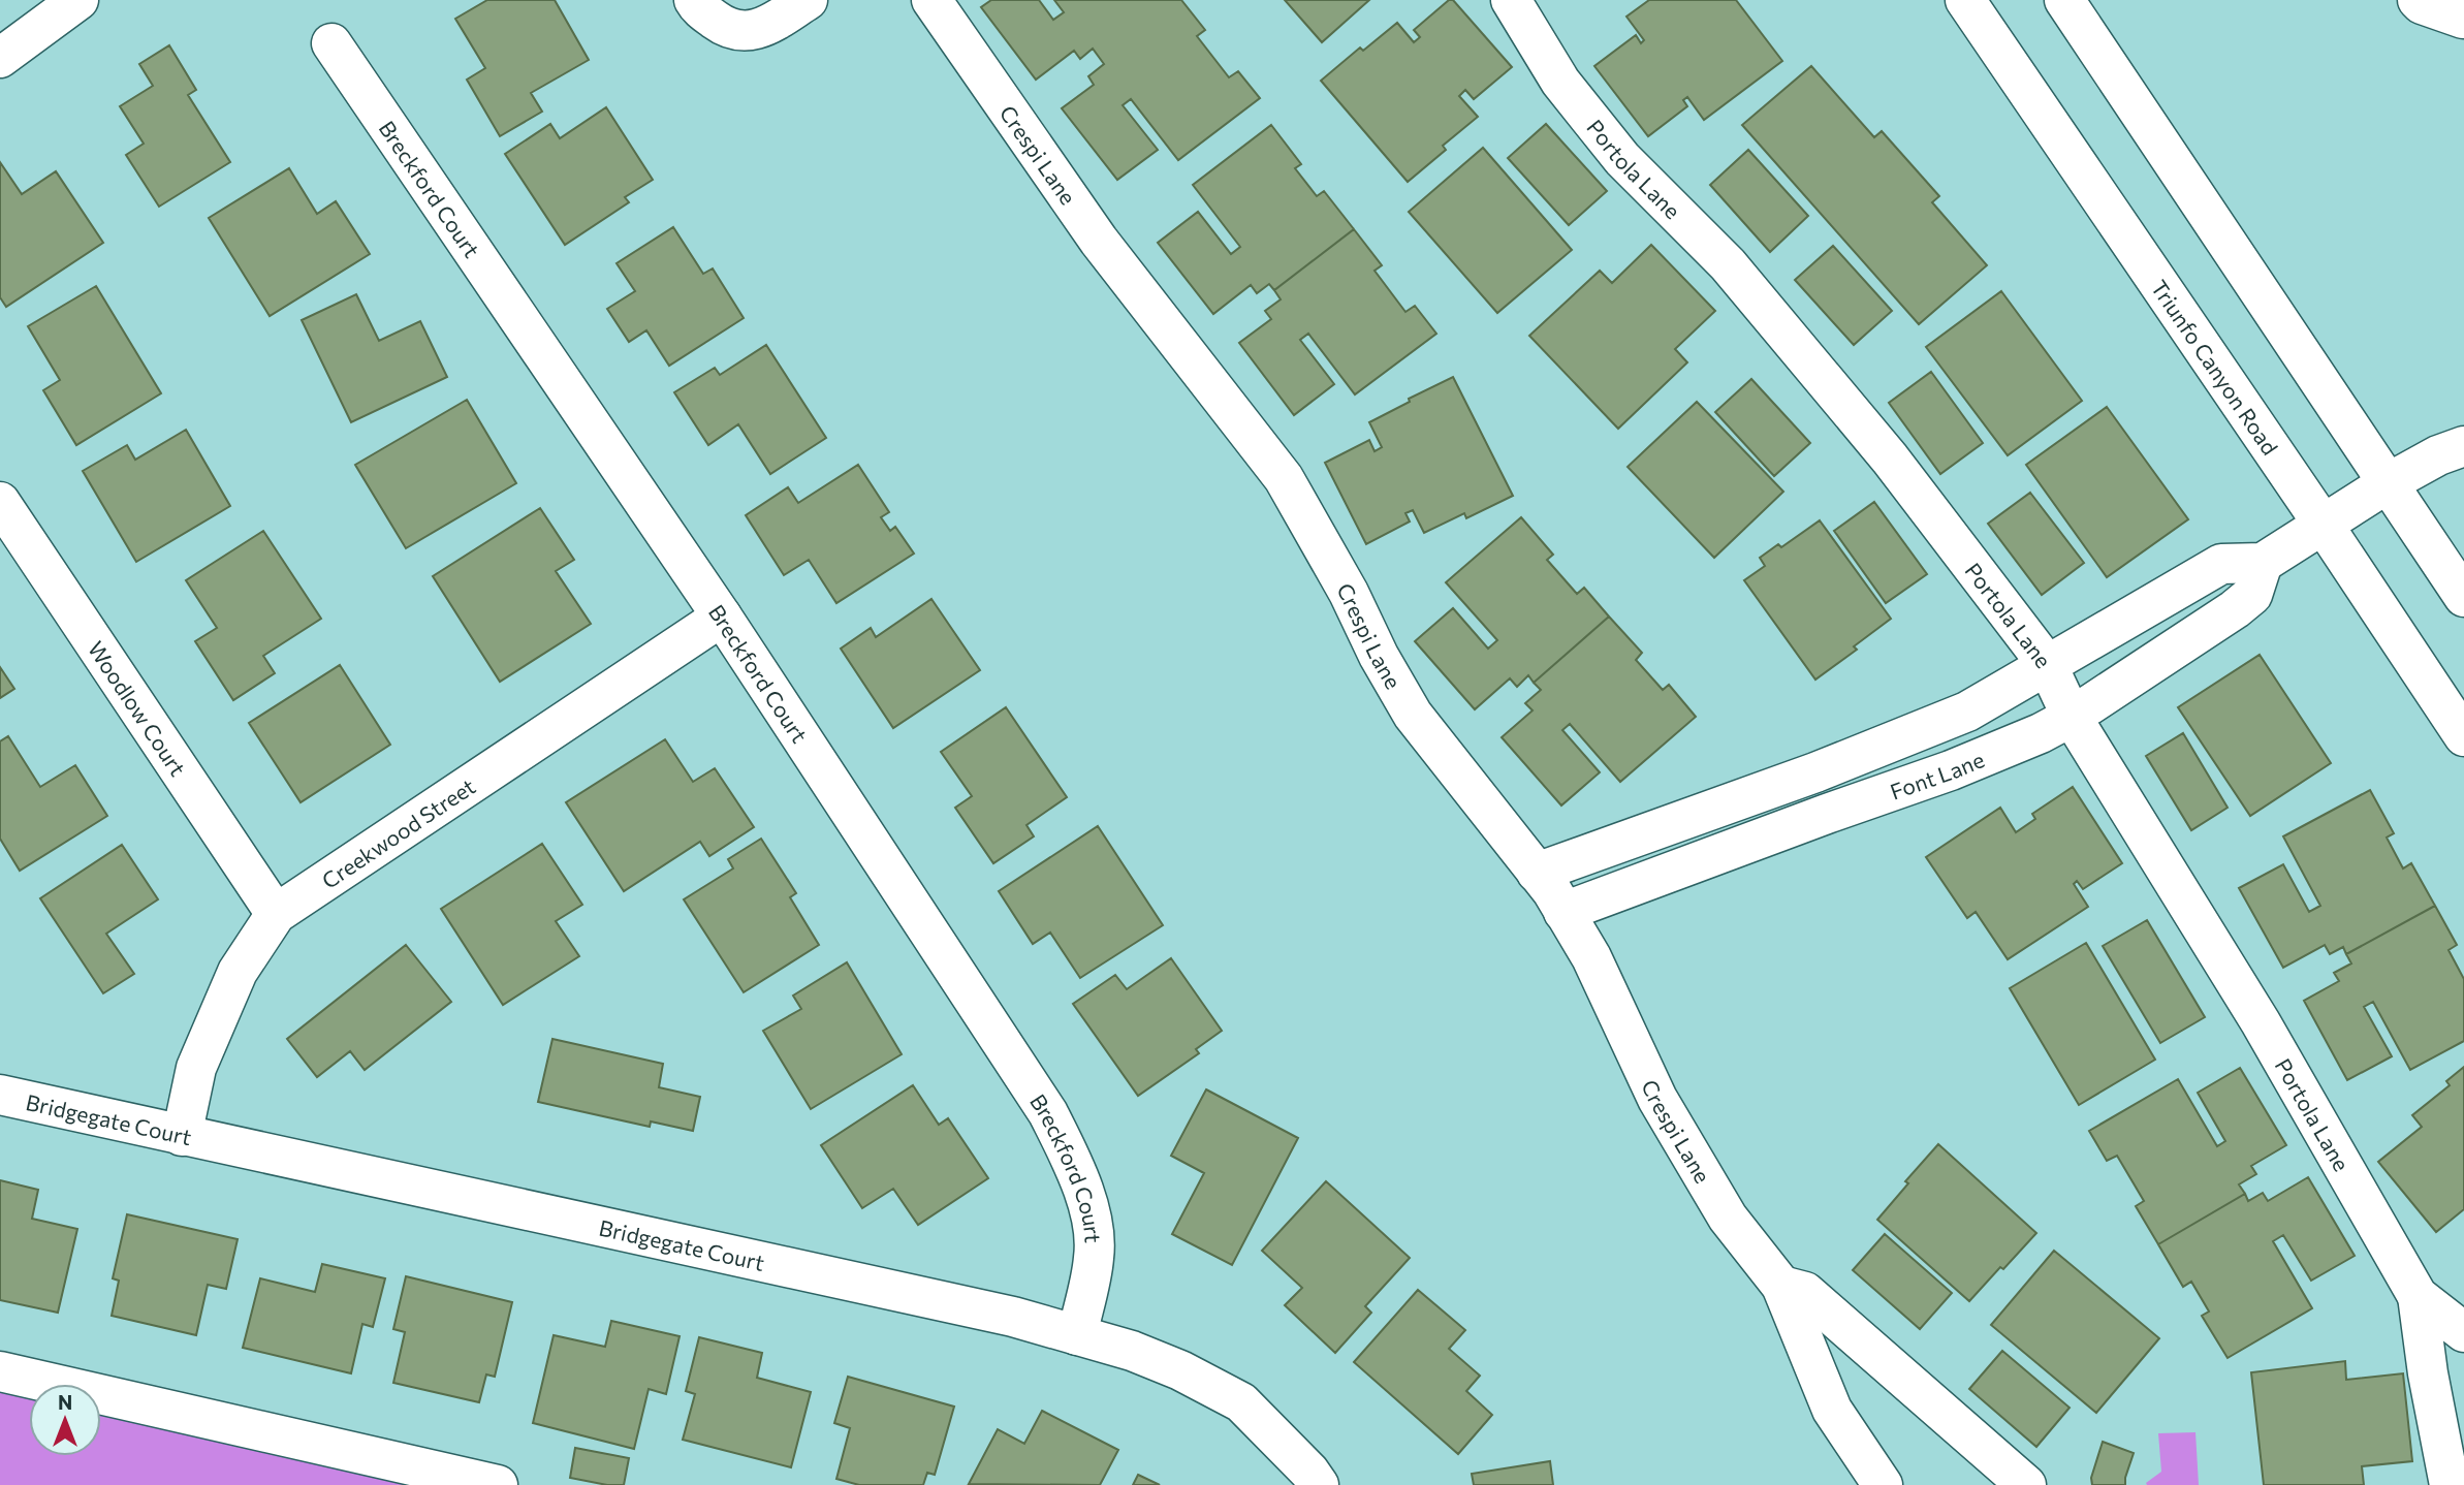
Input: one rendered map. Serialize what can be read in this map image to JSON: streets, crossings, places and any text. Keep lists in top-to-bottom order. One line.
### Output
{"streets":{"street":["Crespi Lane","Portola Lane","Breckford Court","Triunfo Canyon Road","Woodlow Court","Font Lane","Creekwood Street","Bridgegate Court"]},"crossings":[["Crespi Lane","Font Lane"],["Portola Lane","Font Lane"],["Breckford Court","Creekwood Street"],["Breckford Court","Bridgegate Court"],["Woodlow Court","Creekwood Street"],["Creekwood Street","Bridgegate Court"]],"north":"top"}
